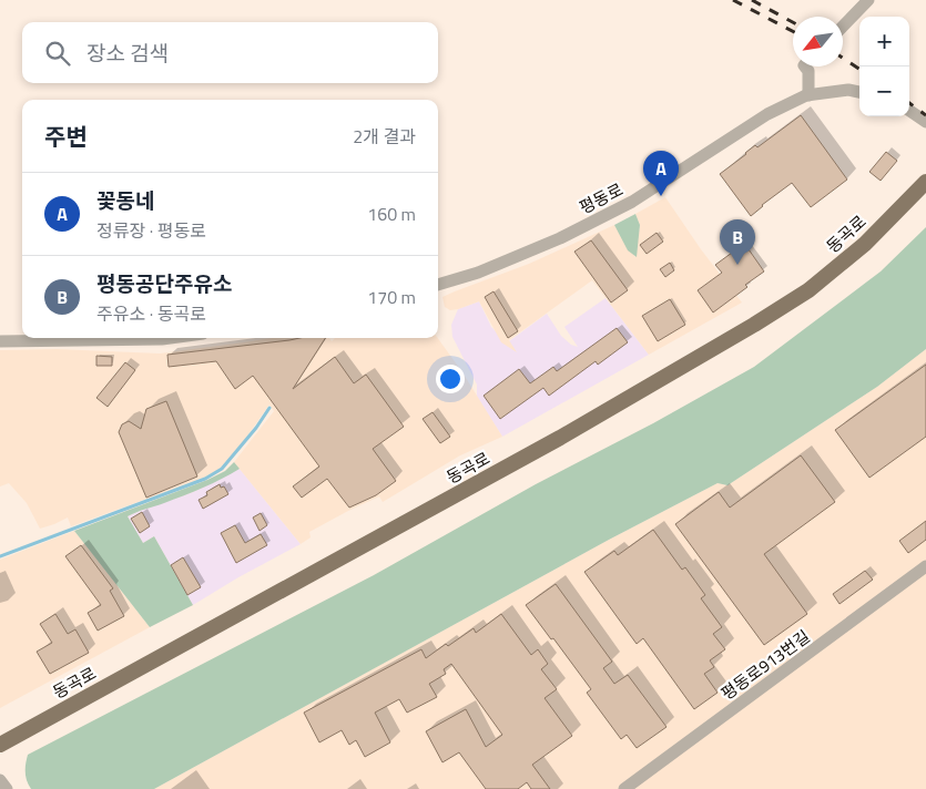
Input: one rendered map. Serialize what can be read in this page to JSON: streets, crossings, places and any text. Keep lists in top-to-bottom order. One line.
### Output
{"streets":{"main road":["동곡로"],"street":["평동로","평동로913번길"]},"north":"bottom left","page":{"map_buttons":["+","−"],"search":"장소 검색","heading":["주변","2개 결과"],"pins":["A","B"],"list":[{"mark":"A","name":"꽃동네","note":"정류장 · 평동로","value":"160 m"},{"mark":"B","name":"평동공단주유소","note":"주유소 · 동곡로","value":"170 m"}]}}
